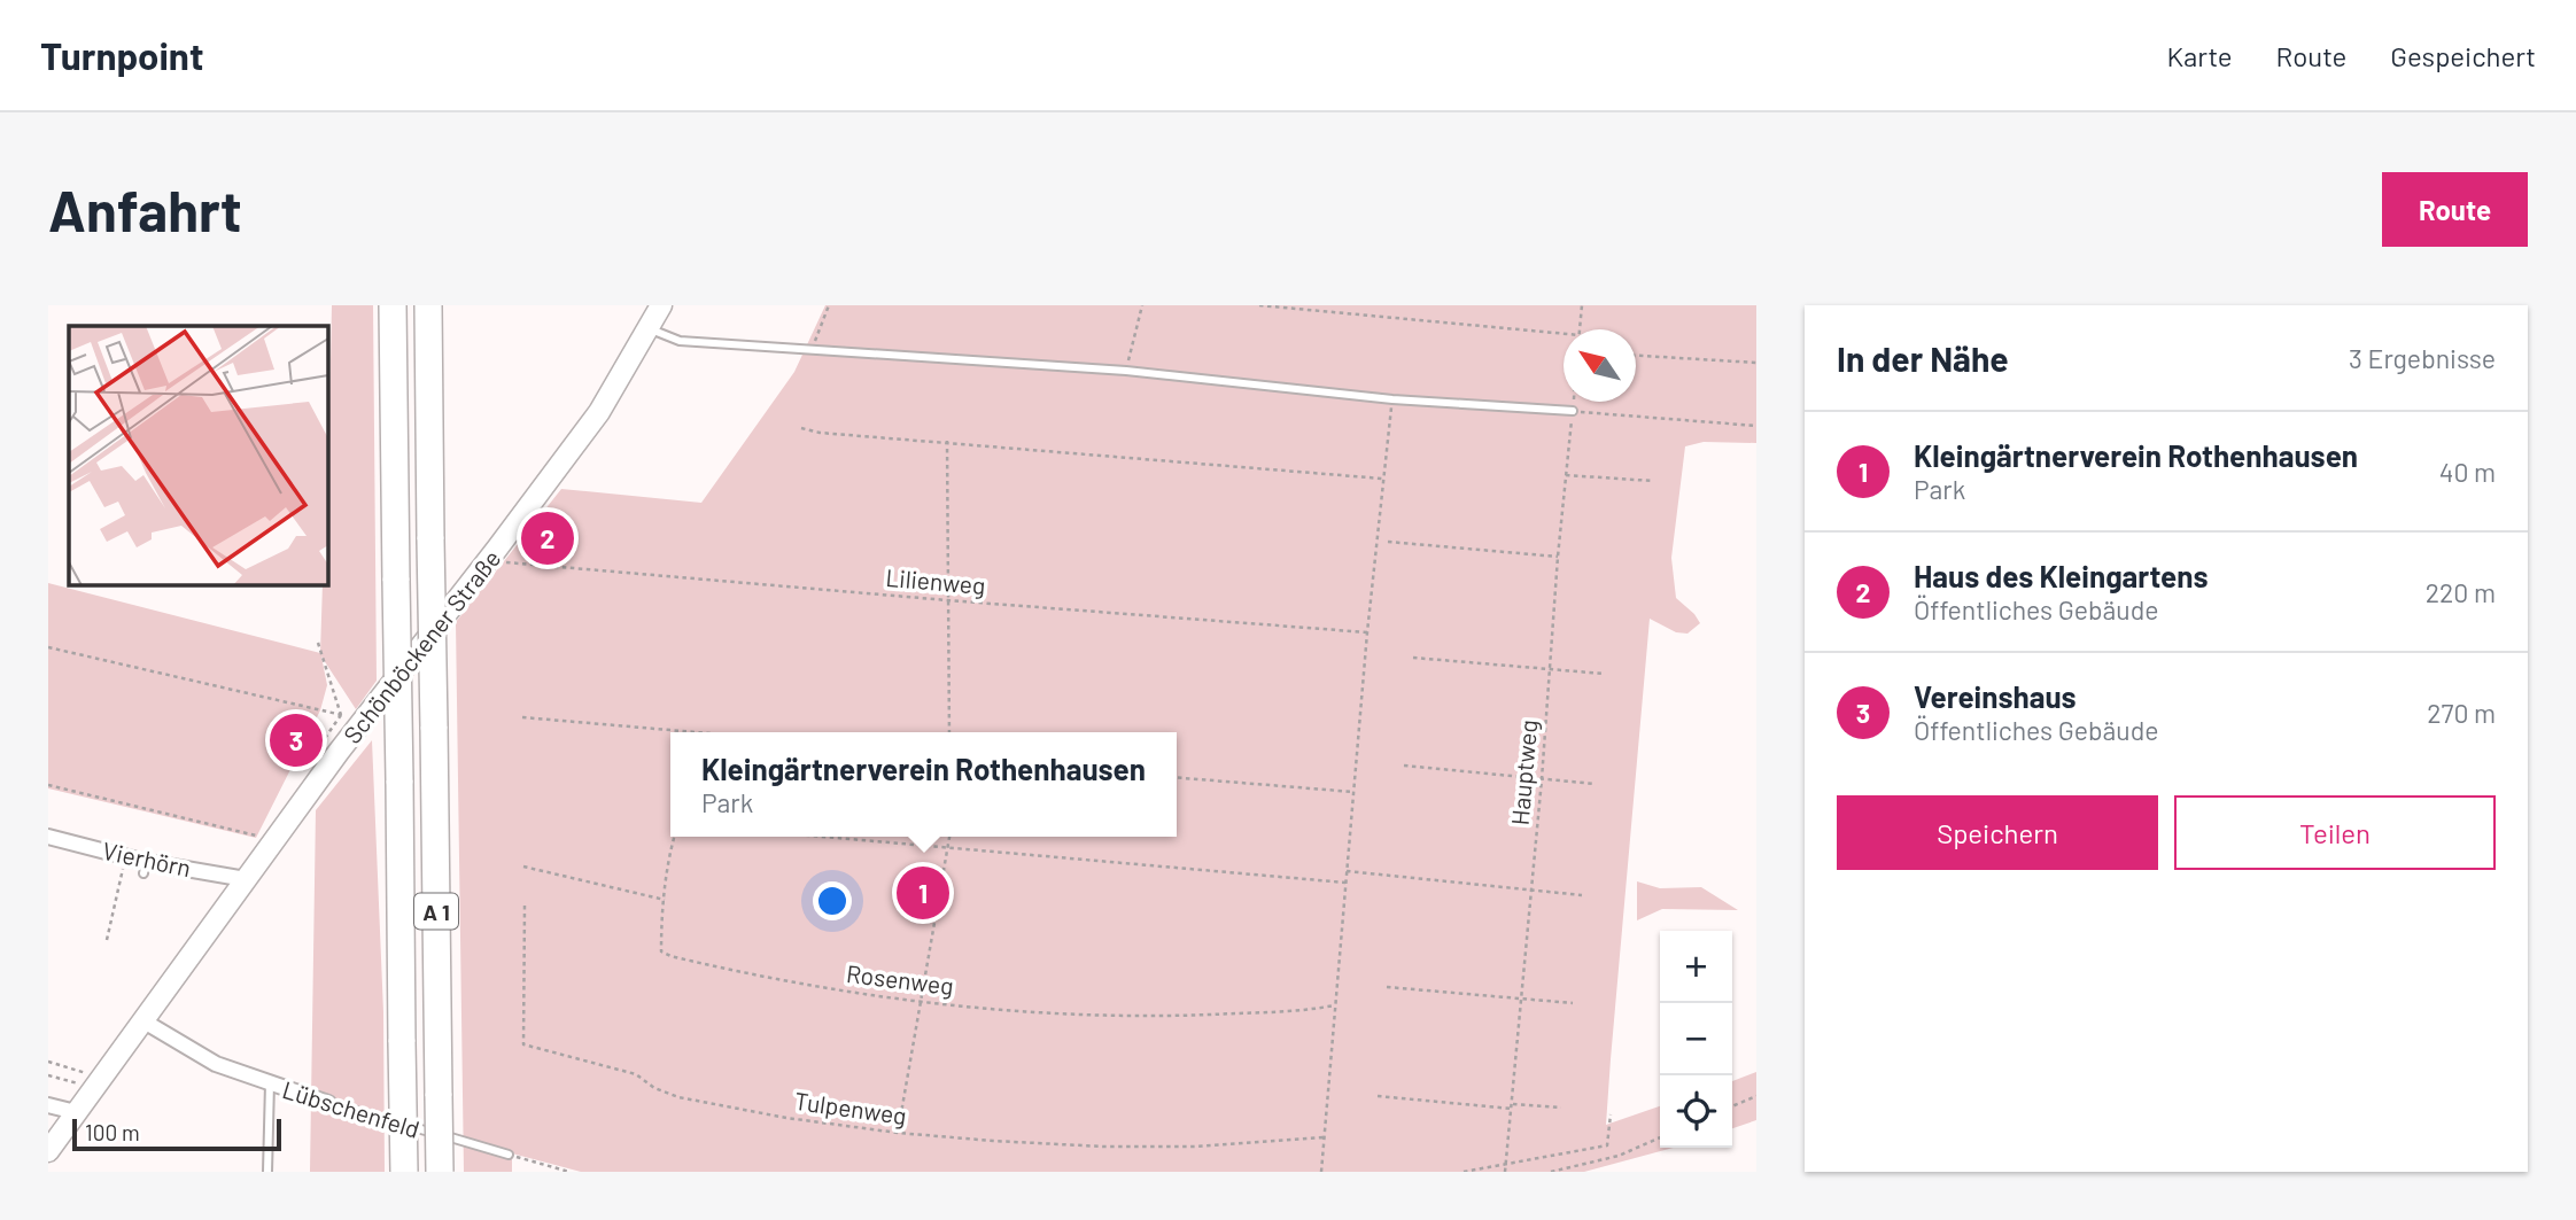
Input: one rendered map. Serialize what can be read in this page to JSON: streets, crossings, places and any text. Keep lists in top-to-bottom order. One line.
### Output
{"streets":{"highway":["A 1"],"main road":["Schönböckener Straße"],"street":["Vierhörn","Lübschenfeld"],"path":["Lilienweg","Hauptweg","Rosenweg","Tulpenweg"]},"crossings":[["Schönböckener Straße","Vierhörn"],["Schönböckener Straße","Lübschenfeld"]],"scale_bar":"100 m","north":"top left","page":{"header":"Turnpoint","nav":["Karte","Route","Gespeichert"],"buttons":["Route",["Speichern","Teilen"]],"title":"Anfahrt","heading":["In der Nähe","3 Ergebnisse"],"list":[{"mark":"1","name":"Kleingärtnerverein Rothenhausen","note":"Park","value":"40 m"},{"mark":"2","name":"Haus des Kleingartens","note":"Öffentliches Gebäude","value":"220 m"},{"mark":"3","name":"Vereinshaus","note":"Öffentliches Gebäude","value":"270 m"}],"pins":["2","3","1"],"popup":["Kleingärtnerverein Rothenhausen","Park"],"map_buttons":["+","−"],"scale":"100 m"}}
